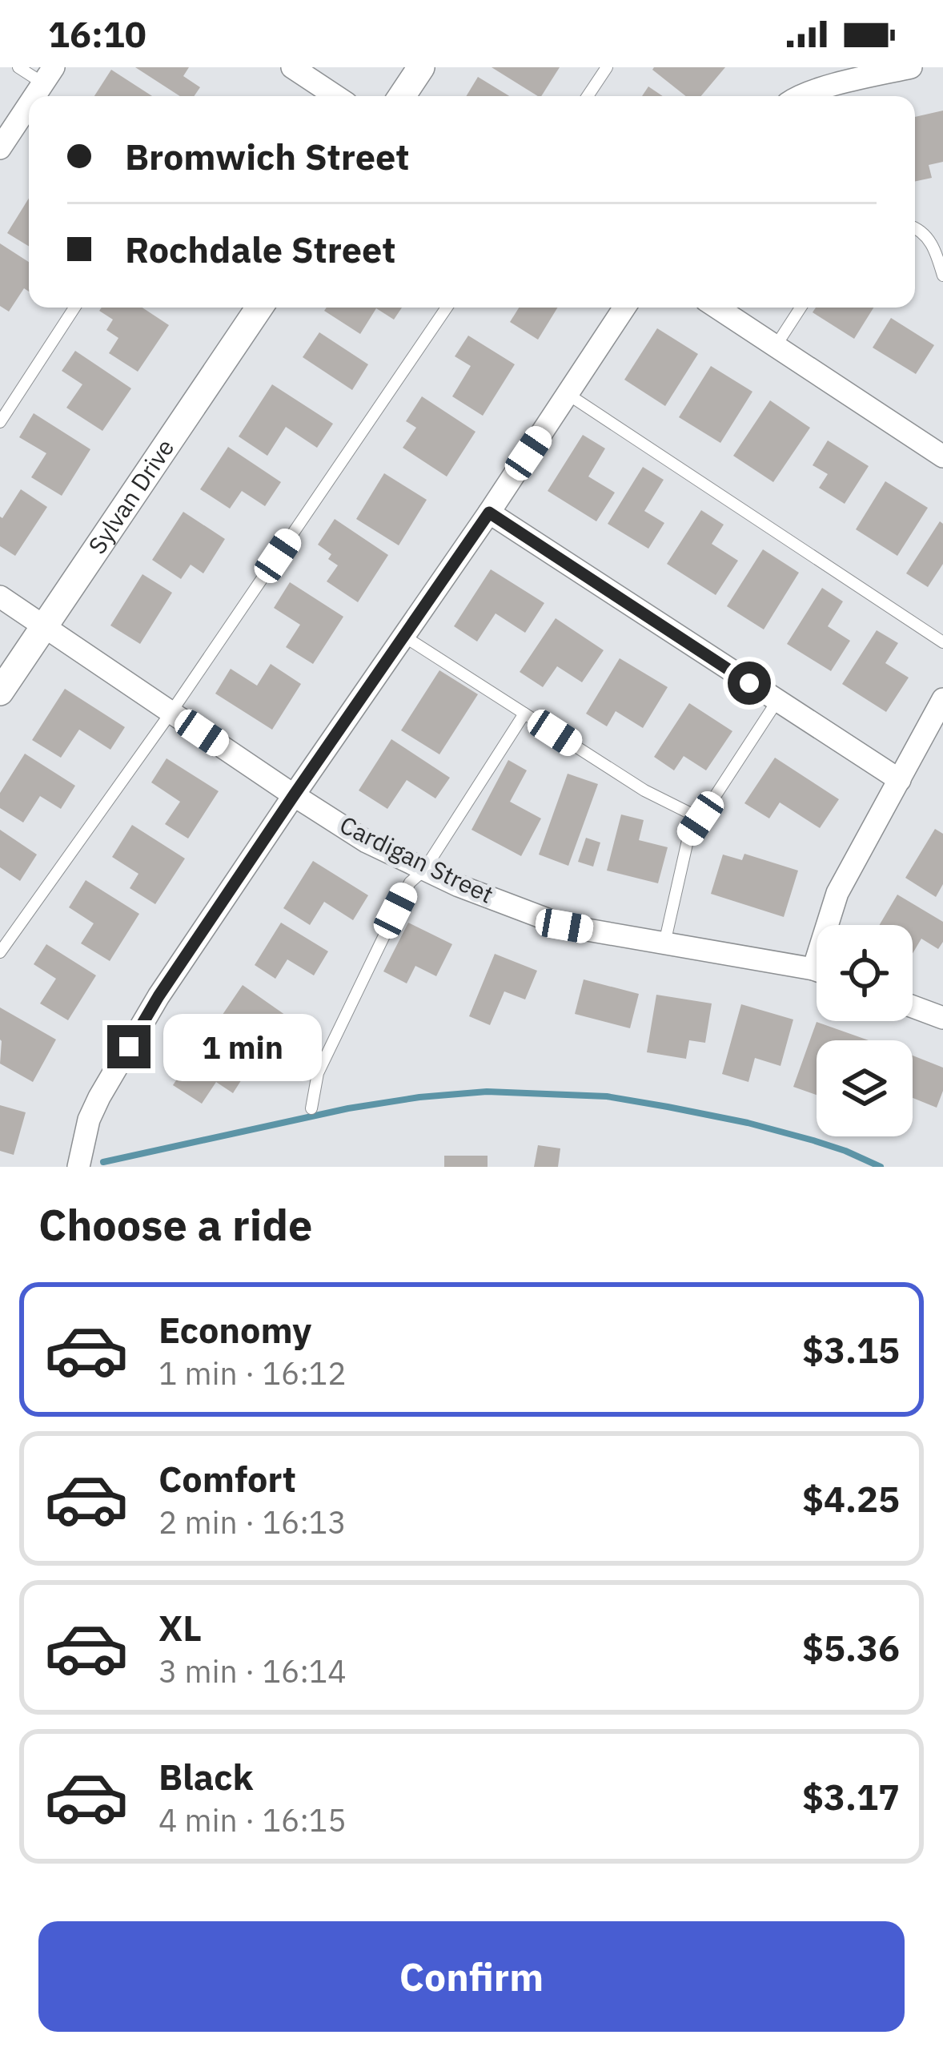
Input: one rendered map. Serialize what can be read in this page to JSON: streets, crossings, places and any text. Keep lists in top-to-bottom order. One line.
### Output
{"streets":{"street":["Sylvan Drive","Cardigan Street"]},"crossings":[["Sylvan Drive","Cardigan Street"]],"page":{"status":"16:10","banner":["Bromwich Street","Rochdale Street"],"bubble":"1 min","heading":"Choose a ride","list":[{"name":"Economy","note":"1 min · 16:12","value":"$3.15"},{"name":"Comfort","note":"2 min · 16:13","value":"$4.25"},{"name":"XL","note":"3 min · 16:14","value":"$5.36"},{"name":"Black","note":"4 min · 16:15","value":"$3.17"}],"buttons":"Confirm"}}
